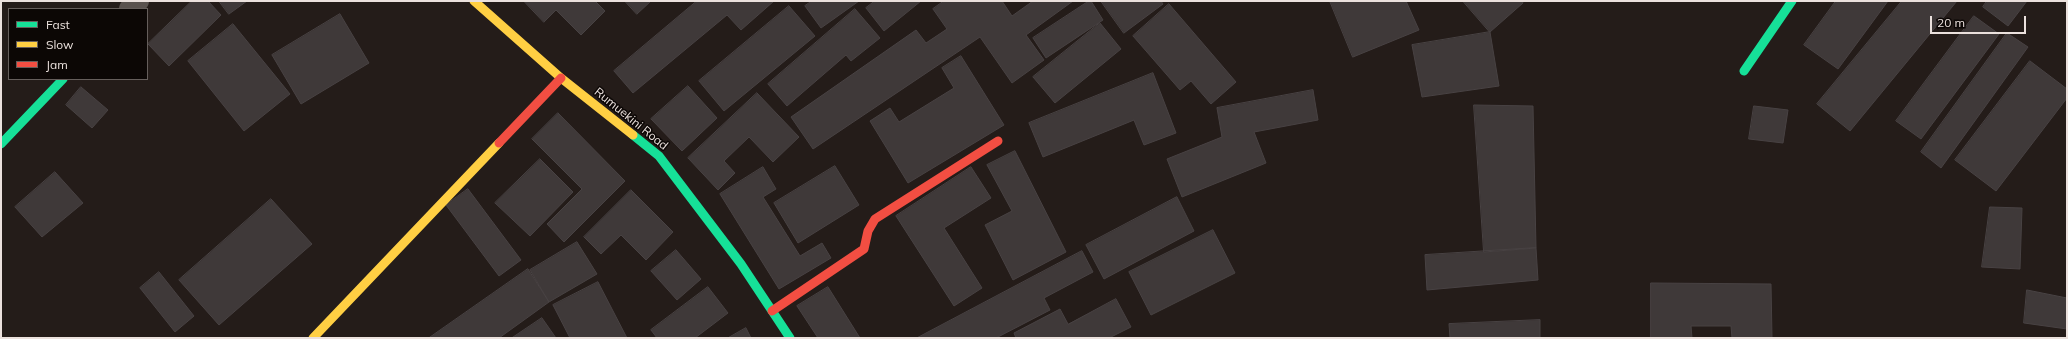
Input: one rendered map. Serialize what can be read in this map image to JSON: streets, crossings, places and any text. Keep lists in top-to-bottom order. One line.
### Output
{"streets":{"street":["Rumuekini Road"]},"legend":["Fast","Slow","Jam"],"scale_bar":"20 m"}
